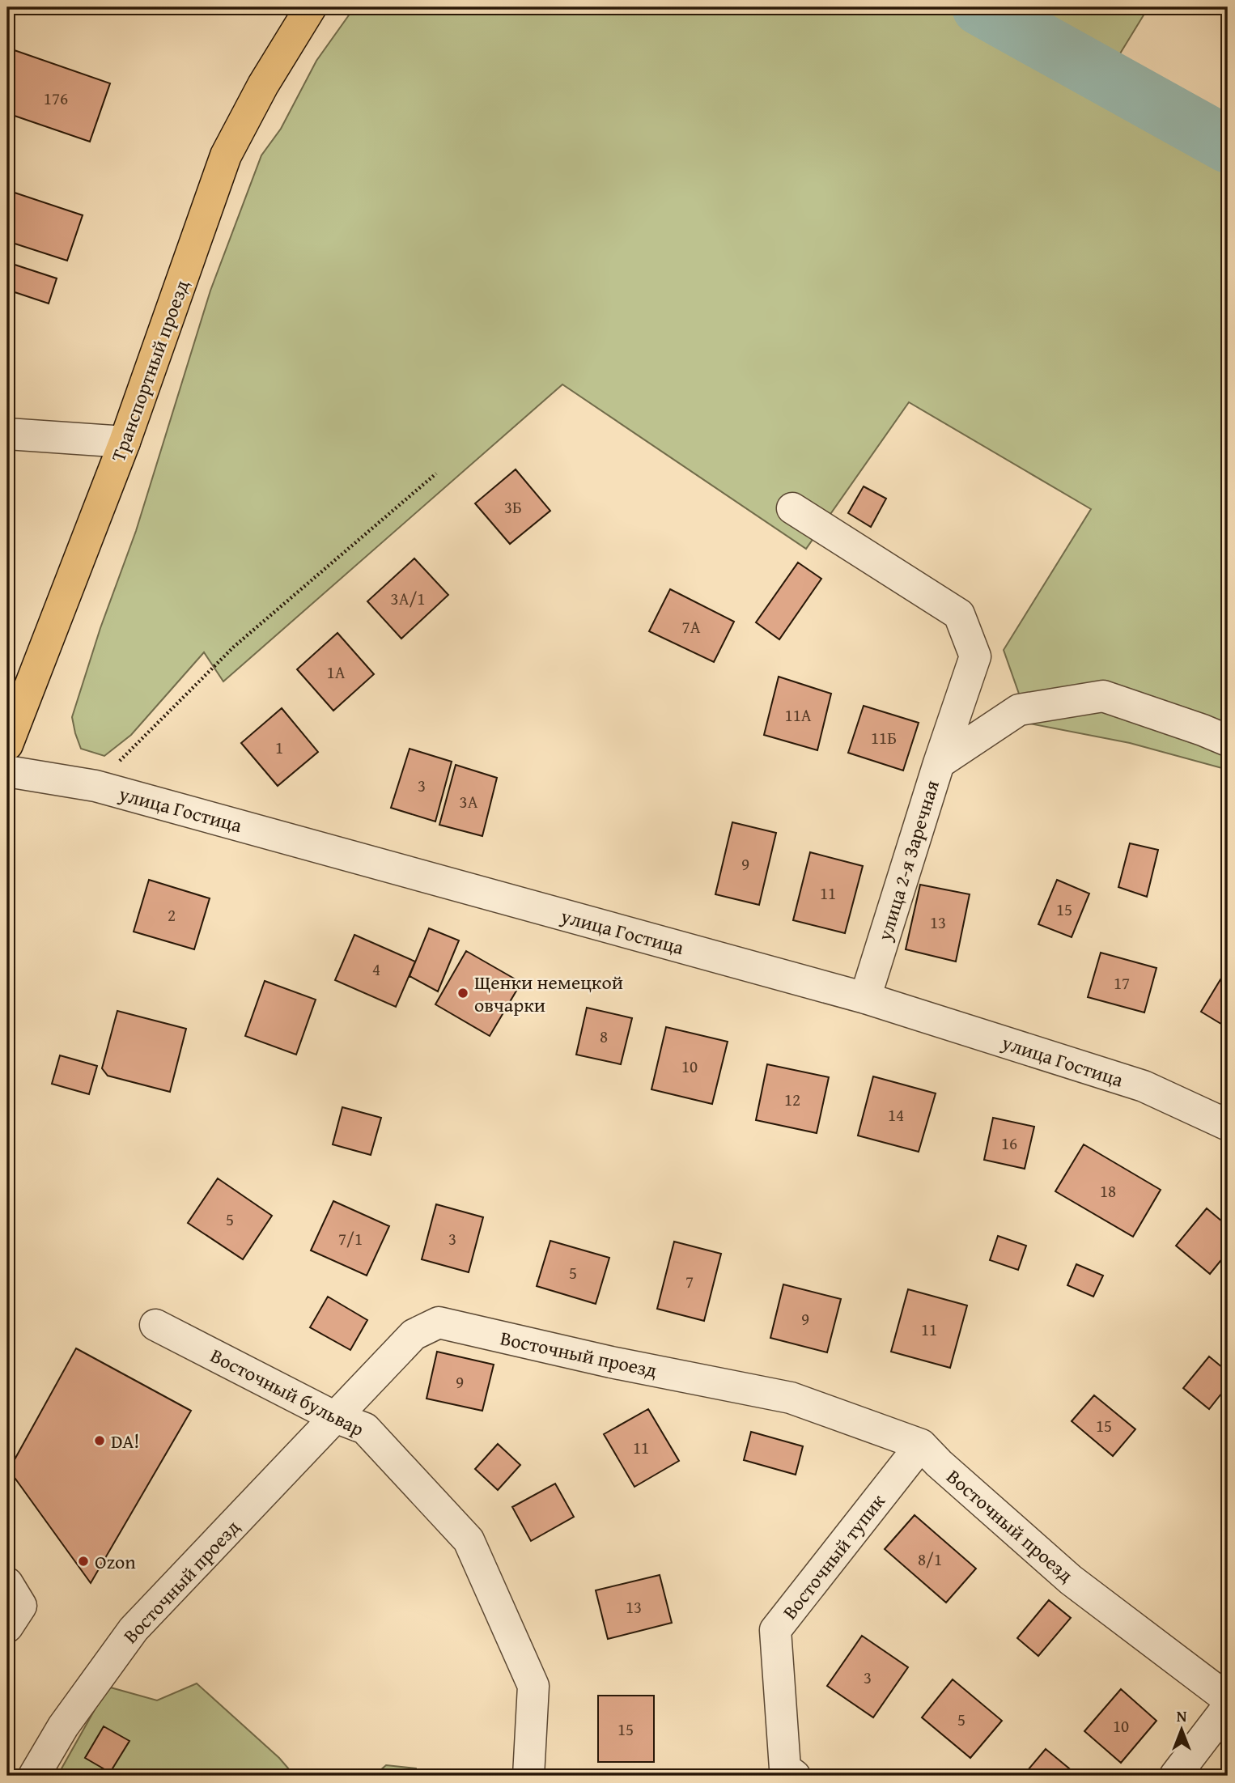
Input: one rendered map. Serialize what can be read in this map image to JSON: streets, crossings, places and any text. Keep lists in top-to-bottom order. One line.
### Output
{"streets":{"main road":["Транспортный проезд"],"street":["улица Гостица","улица 2-я Заречная","Восточный проезд","Восточный бульвар","Восточный тупик"]},"crossings":[["улица Гостица","улица 2-я Заречная"],["Восточный проезд","Восточный бульвар"],["Восточный проезд","Восточный тупик"]],"places":["Щенки немецкой овчарки","DA!","Ozon"],"house_numbers":["176","3Б","3А/1","7А","1А","11А","11Б","1","3","3А","9","11","15","2","13","4","17","8","10","12","14","16","18","5","7/1","3","5","7","9","11","9","15","11","8/1","13","3","5","10","15"],"north":"top"}
